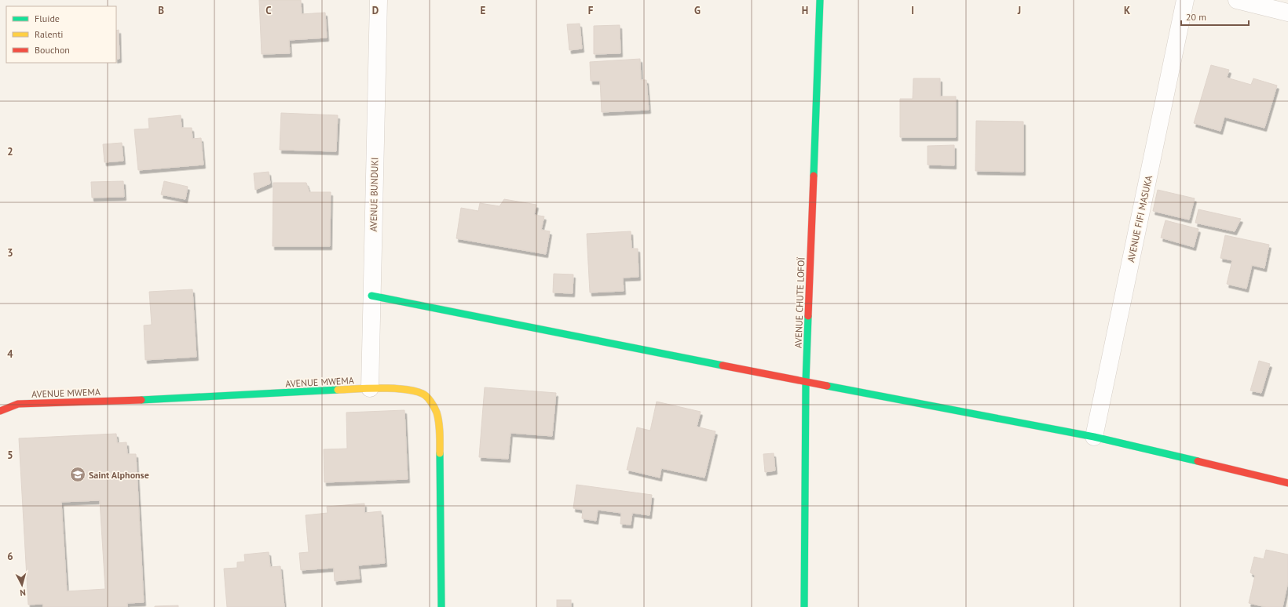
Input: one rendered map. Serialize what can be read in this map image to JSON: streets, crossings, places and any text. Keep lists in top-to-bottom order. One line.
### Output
{"streets":{"street":["AVENUE BUNDUKI","AVENUE FIFI MASUKA","AVENUE CHUTE LOFOÏ","AVENUE MWEMA"]},"crossings":[["AVENUE BUNDUKI","AVENUE MWEMA"]],"places":{"school or university":["Saint Alphonse"]},"legend":["Fluide","Ralenti","Bouchon"],"scale_bar":"20 m","north":"bottom","grid":{"columns":["B","C","D","E","F","G","H","I","J","K"],"rows":["2","3","4","5","6"]}}
